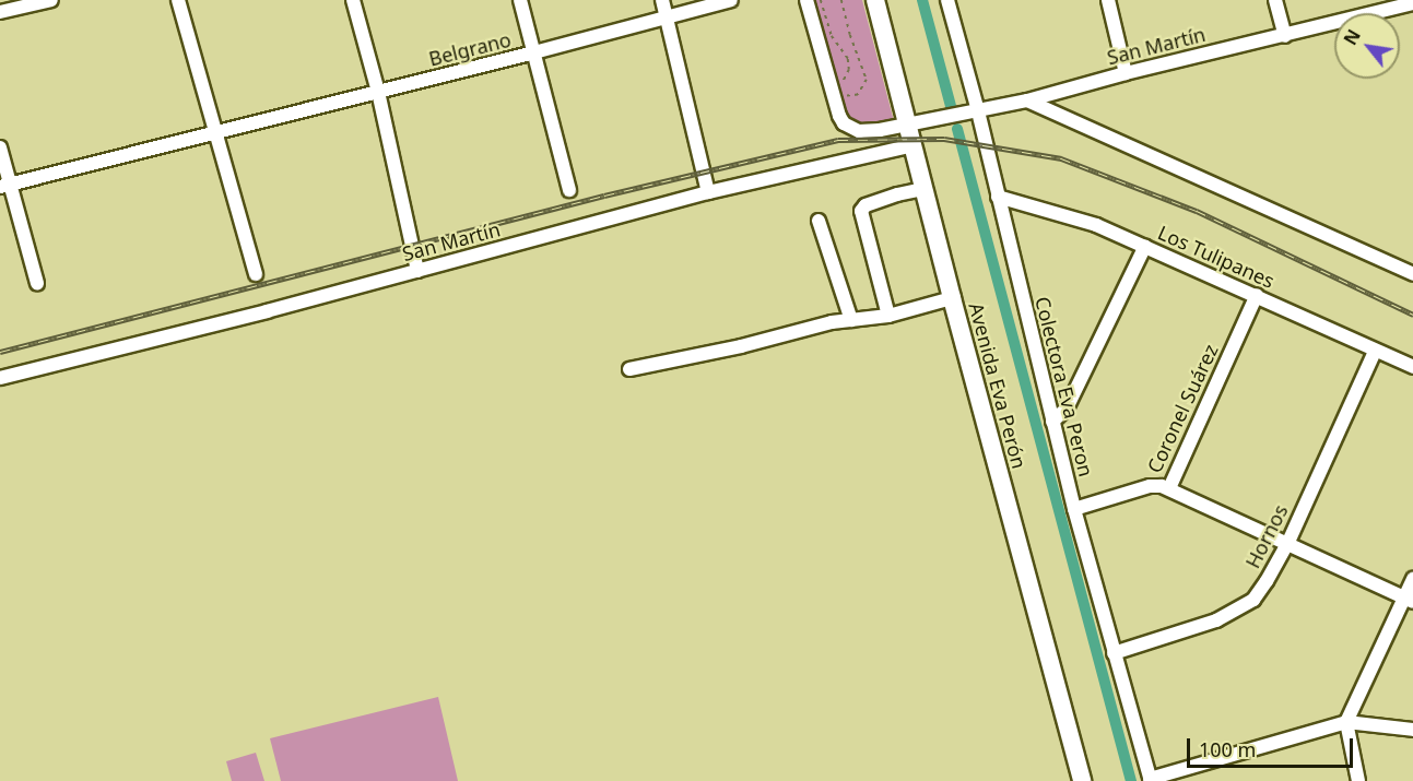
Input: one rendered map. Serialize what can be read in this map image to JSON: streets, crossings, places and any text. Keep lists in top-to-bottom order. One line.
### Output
{"streets":{"main road":["Avenida Eva Perón"],"street":["San Martín","Belgrano","Los Tulipanes","Colectora Eva Peron","Coronel Suárez","Hornos"]},"crossings":[["San Martín","Avenida Eva Perón"],["San Martín","Colectora Eva Peron"],["Los Tulipanes","Colectora Eva Peron"],["Los Tulipanes","Coronel Suárez"],["Los Tulipanes","Hornos"],["Colectora Eva Peron","Coronel Suárez"],["Colectora Eva Peron","Hornos"]],"scale_bar":"100 m","north":"top left"}
